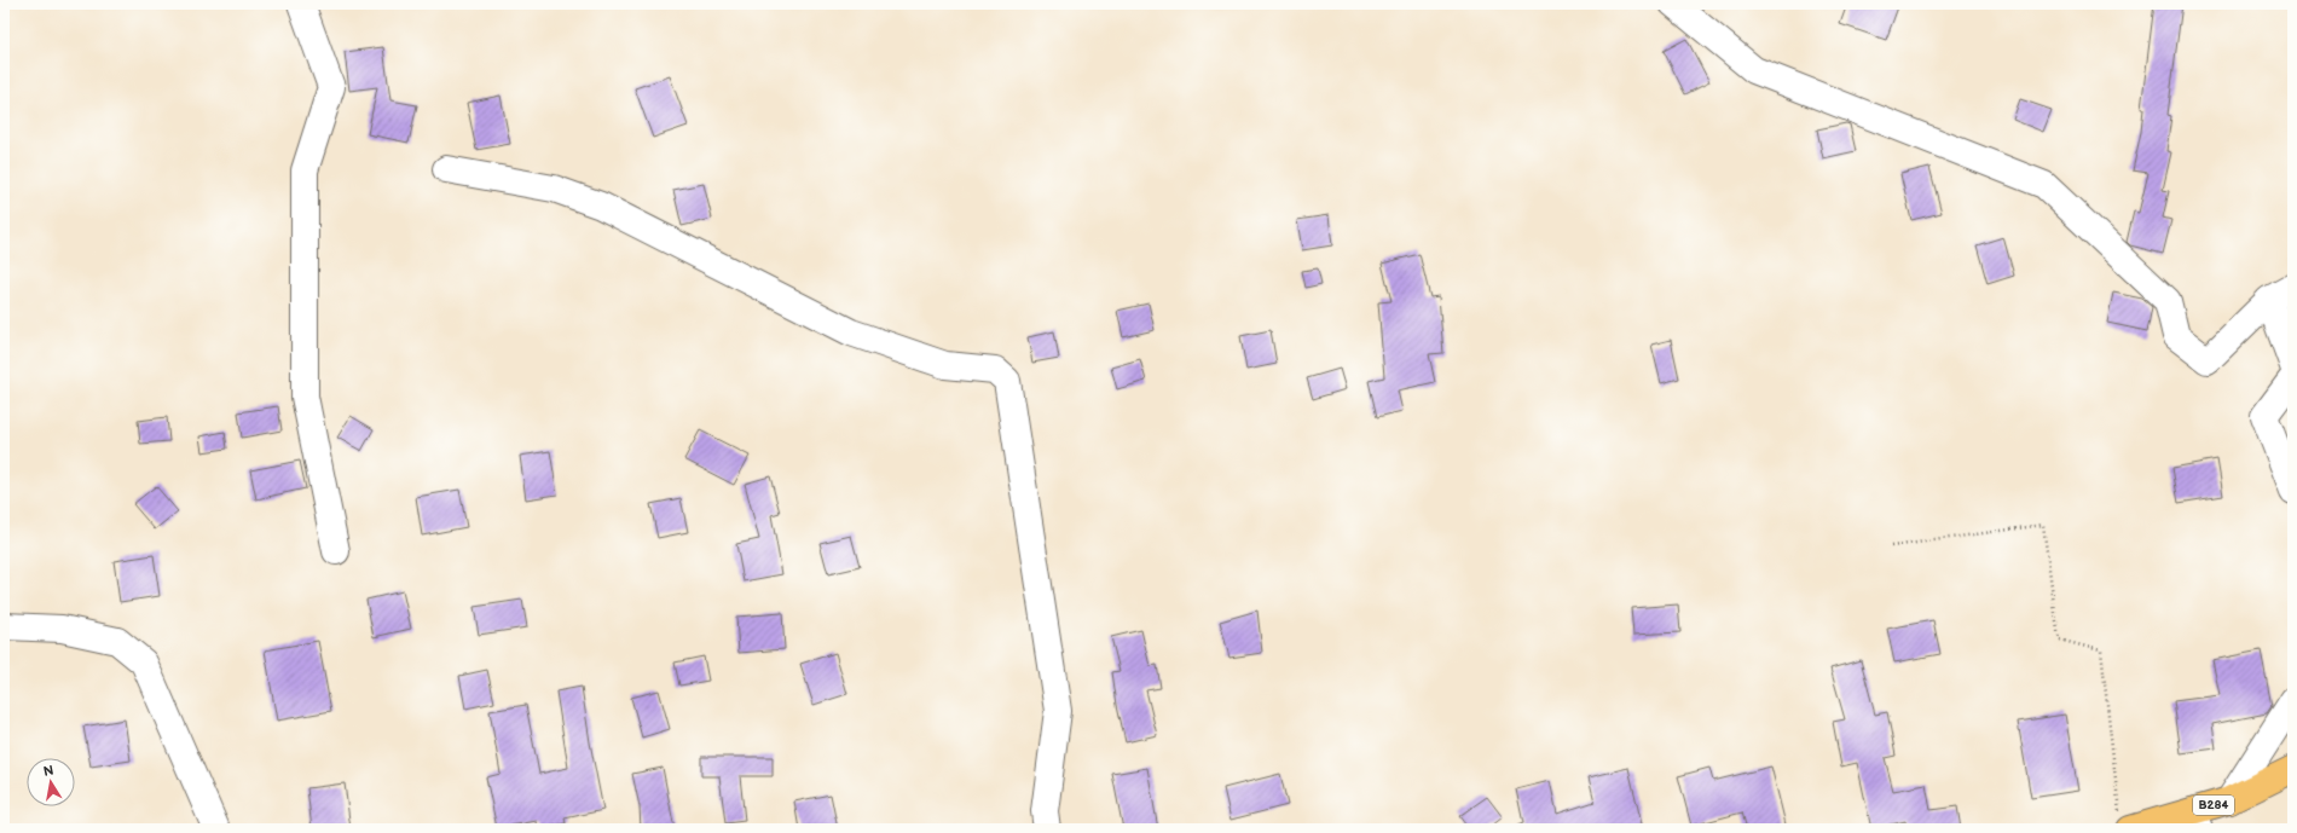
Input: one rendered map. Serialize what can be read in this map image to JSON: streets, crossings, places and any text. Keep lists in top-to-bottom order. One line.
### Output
{"streets":{"main road":["B284"]},"north":"top"}
